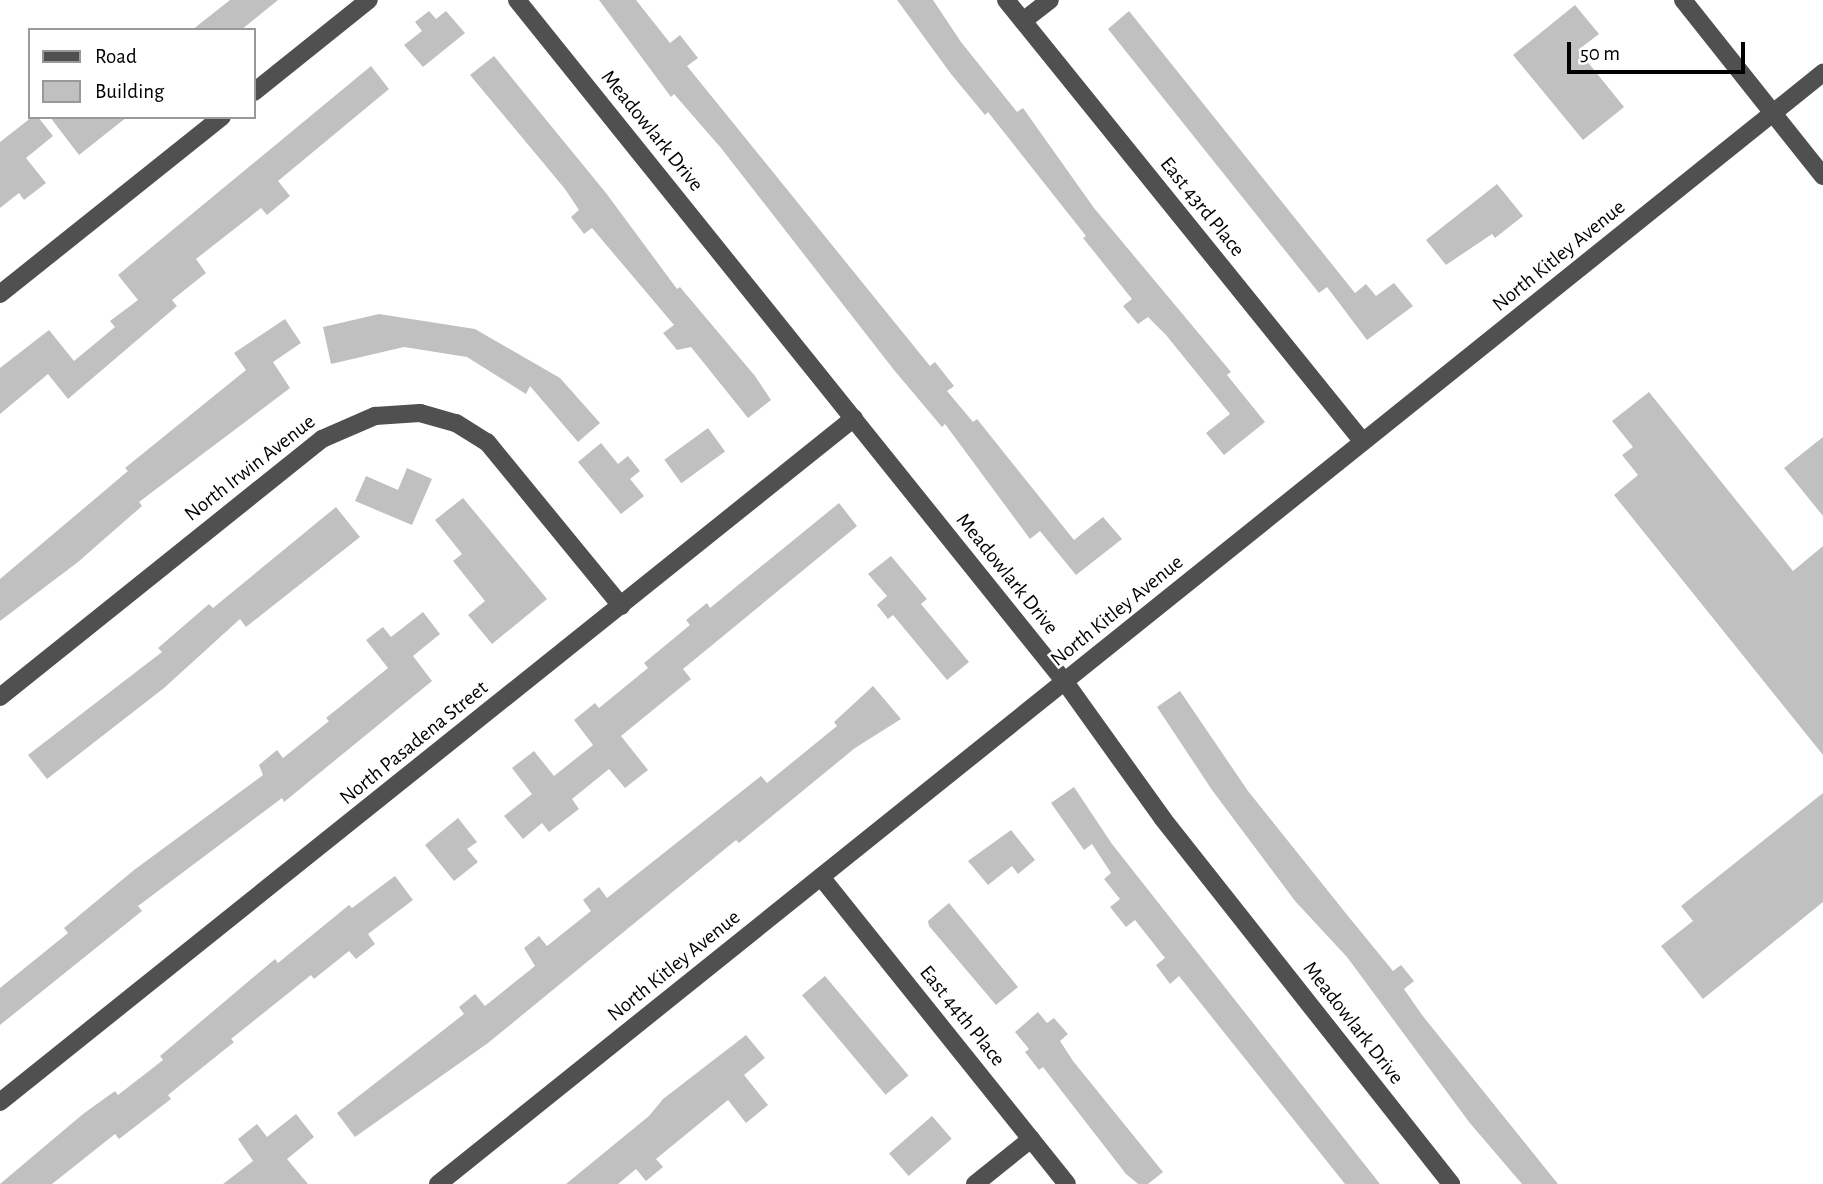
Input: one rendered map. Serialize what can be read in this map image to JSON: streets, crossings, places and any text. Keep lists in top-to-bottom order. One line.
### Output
{"streets":{"street":["Meadowlark Drive","East 43rd Place","North Kitley Avenue","North Irwin Avenue","North Pasadena Street","East 44th Place"]},"crossings":[["Meadowlark Drive","North Kitley Avenue"],["Meadowlark Drive","North Pasadena Street"],["East 43rd Place","North Kitley Avenue"],["North Kitley Avenue","East 44th Place"],["North Irwin Avenue","North Pasadena Street"]],"legend":["Road","Building"],"scale_bar":"50 m"}
